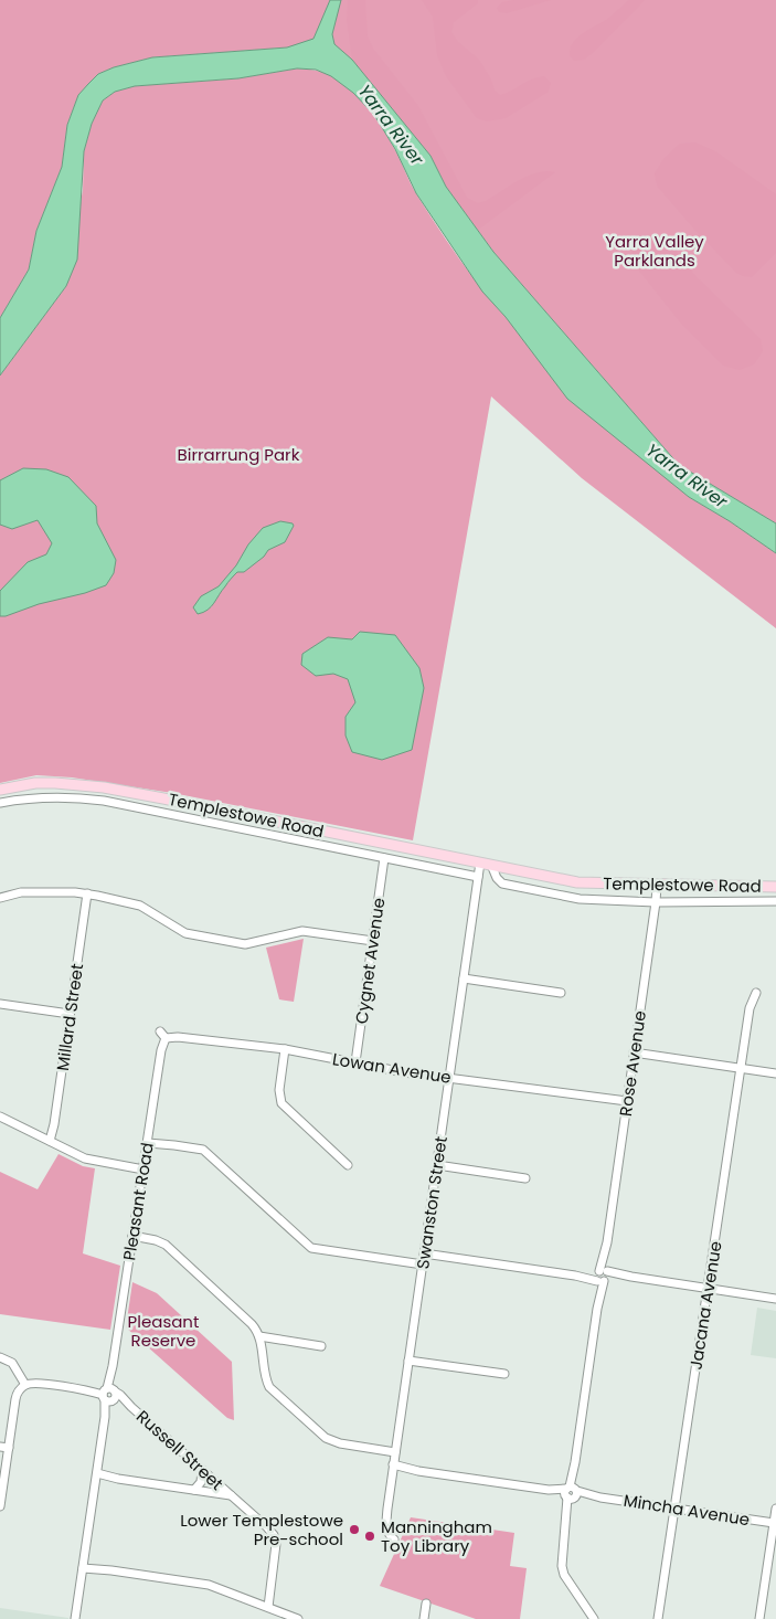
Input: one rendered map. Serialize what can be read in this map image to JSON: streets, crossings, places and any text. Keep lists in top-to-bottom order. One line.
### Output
{"streets":{"main road":["Templestowe Road"],"street":["Cygnet Avenue","Millard Street","Rose Avenue","Lowan Avenue","Pleasant Road","Swanston Street","Jacana Avenue","Russell Street","Mincha Avenue"]},"crossings":[["Templestowe Road","Cygnet Avenue"],["Templestowe Road","Rose Avenue"],["Templestowe Road","Swanston Street"],["Cygnet Avenue","Lowan Avenue"],["Rose Avenue","Lowan Avenue"],["Rose Avenue","Mincha Avenue"],["Lowan Avenue","Pleasant Road"],["Lowan Avenue","Swanston Street"],["Pleasant Road","Russell Street"],["Swanston Street","Mincha Avenue"],["Jacana Avenue","Mincha Avenue"]],"water":["Yarra River"],"parks":["Yarra Valley Parklands","Birrarrung Park","Pleasant Reserve"],"places":["Lower Templestowe Pre-school","Manningham Toy Library"]}
